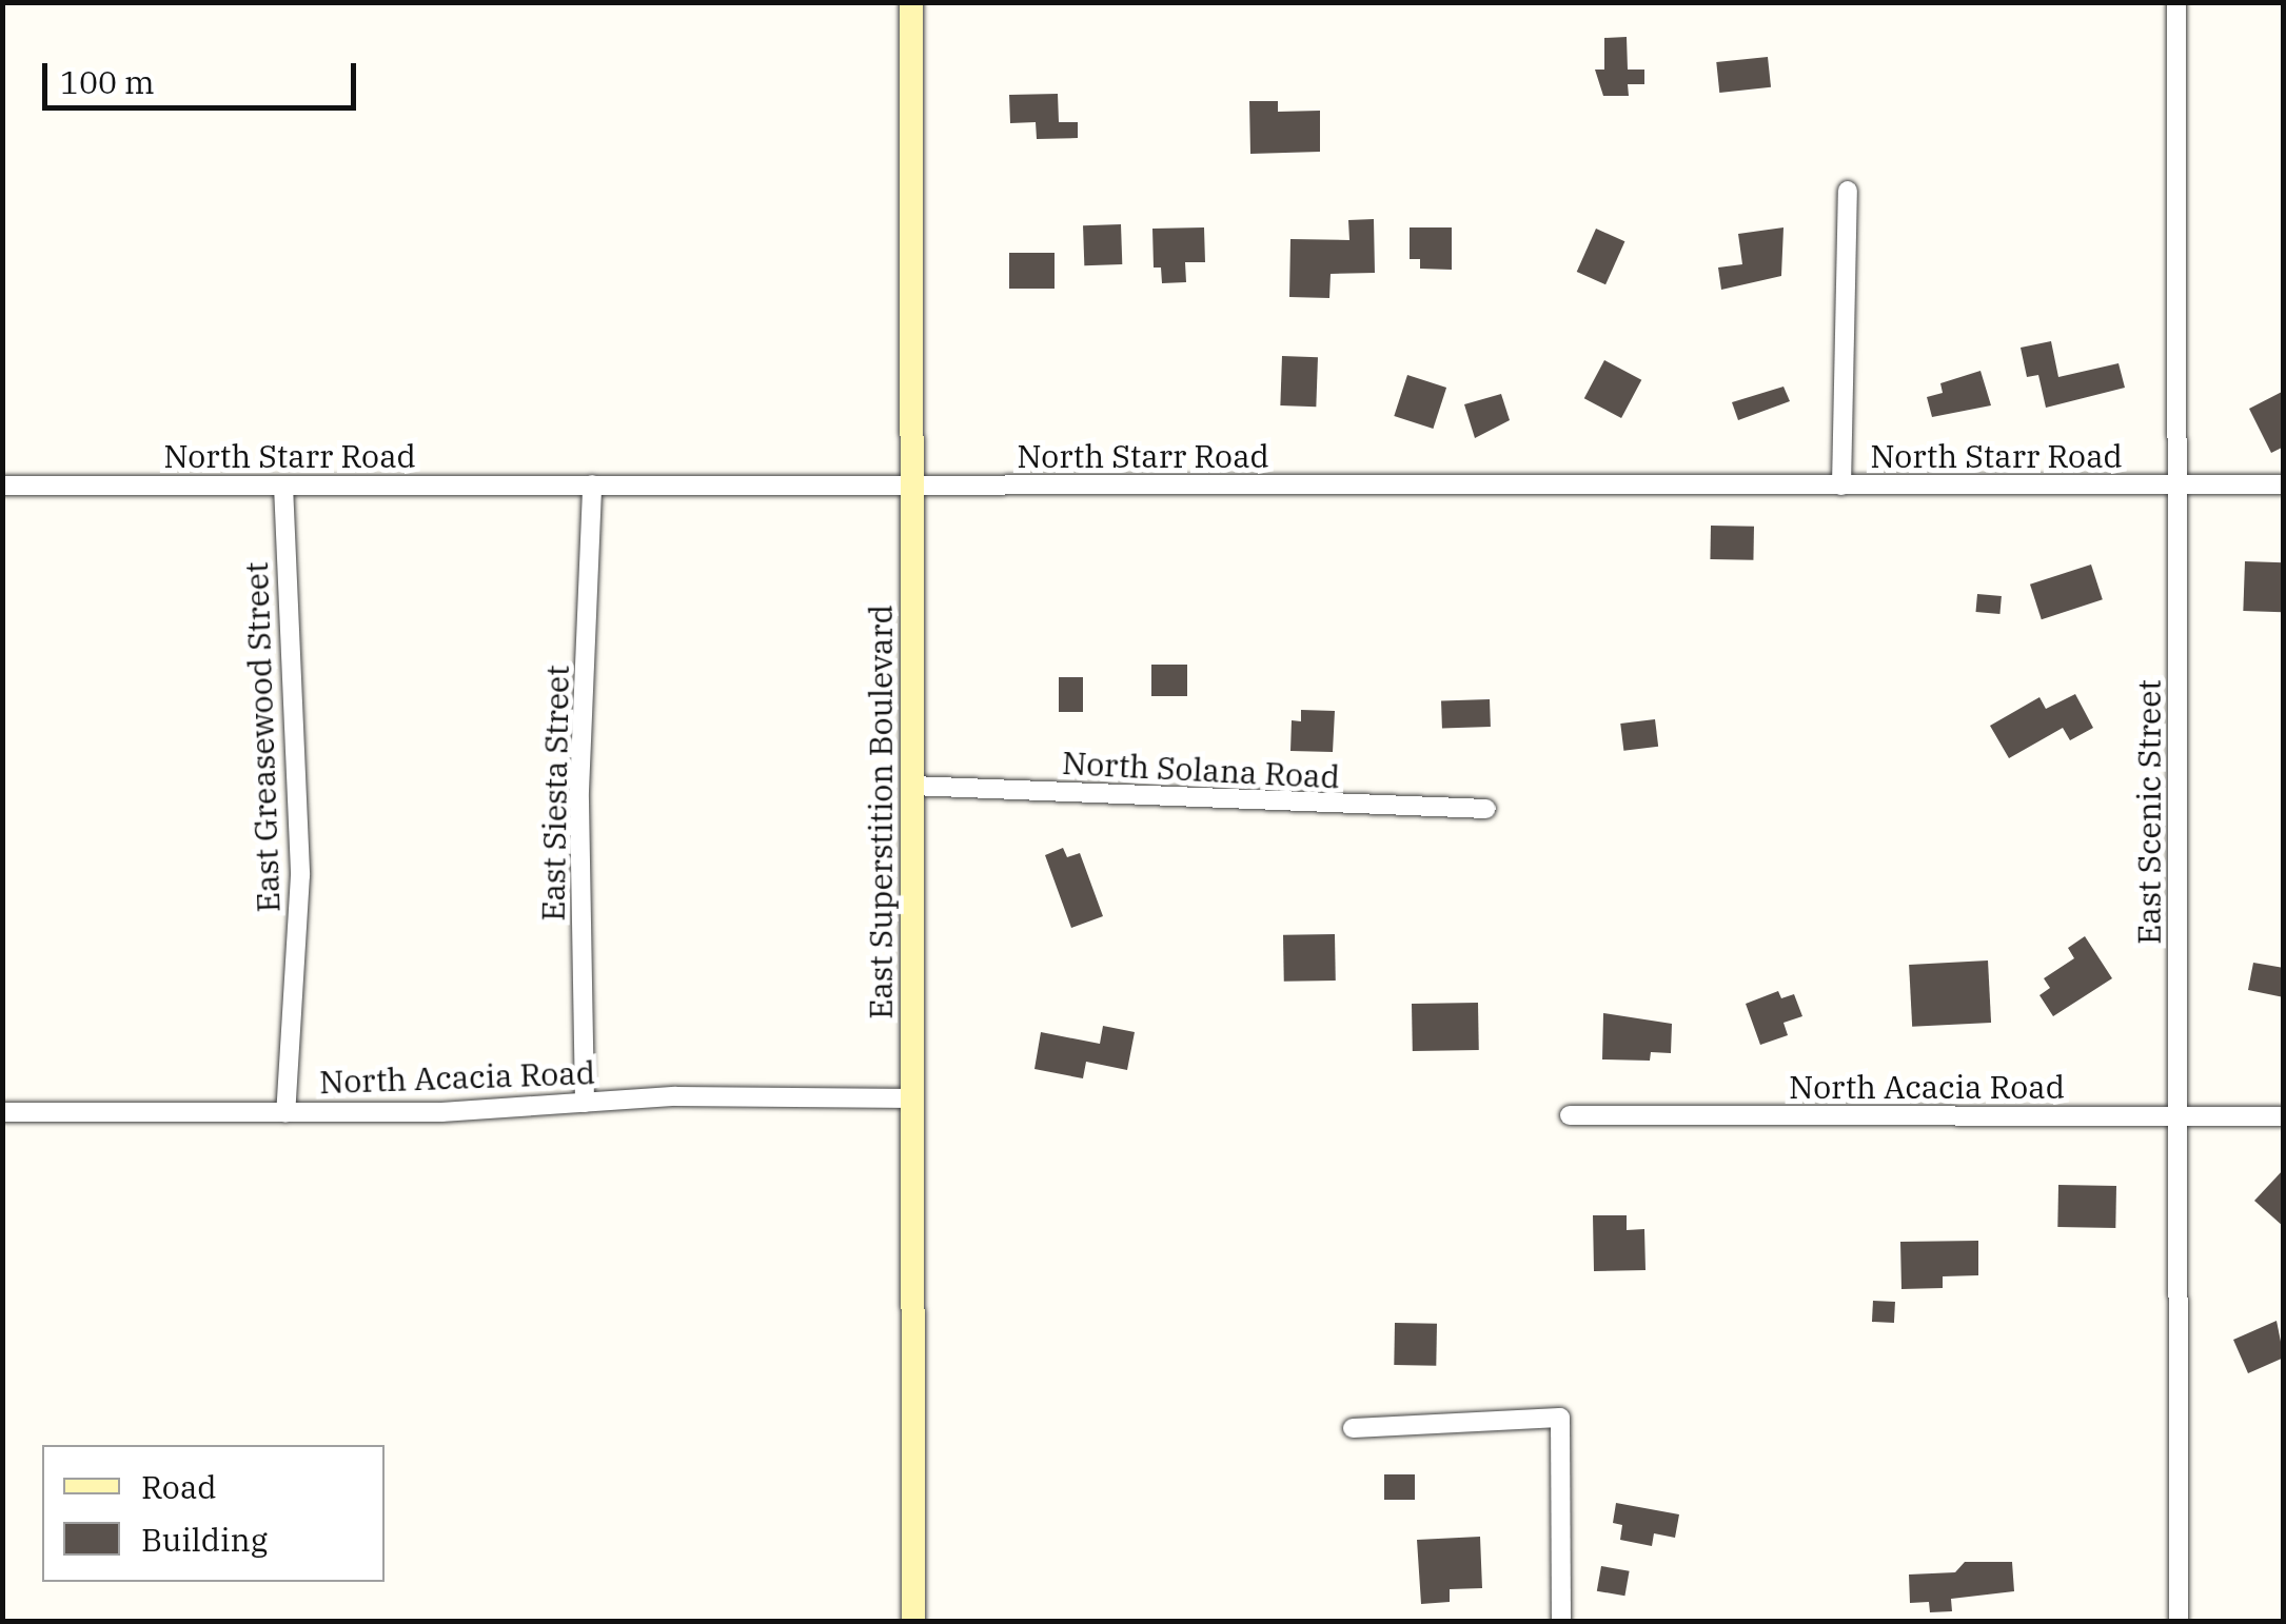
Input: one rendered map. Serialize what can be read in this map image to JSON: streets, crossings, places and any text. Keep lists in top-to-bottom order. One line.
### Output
{"streets":{"main road":["East Superstition Boulevard"],"street":["North Starr Road","East Greasewood Street","North Solana Road","East Siesta Street","East Scenic Street","North Acacia Road"]},"crossings":[["North Starr Road","East Greasewood Street"],["North Starr Road","East Siesta Street"],["North Starr Road","East Superstition Boulevard"],["North Starr Road","East Scenic Street"],["East Greasewood Street","North Acacia Road"],["North Solana Road","East Superstition Boulevard"],["East Siesta Street","North Acacia Road"],["East Superstition Boulevard","North Acacia Road"],["East Scenic Street","North Acacia Road"]],"legend":["Road","Building"],"scale_bar":"100 m"}
